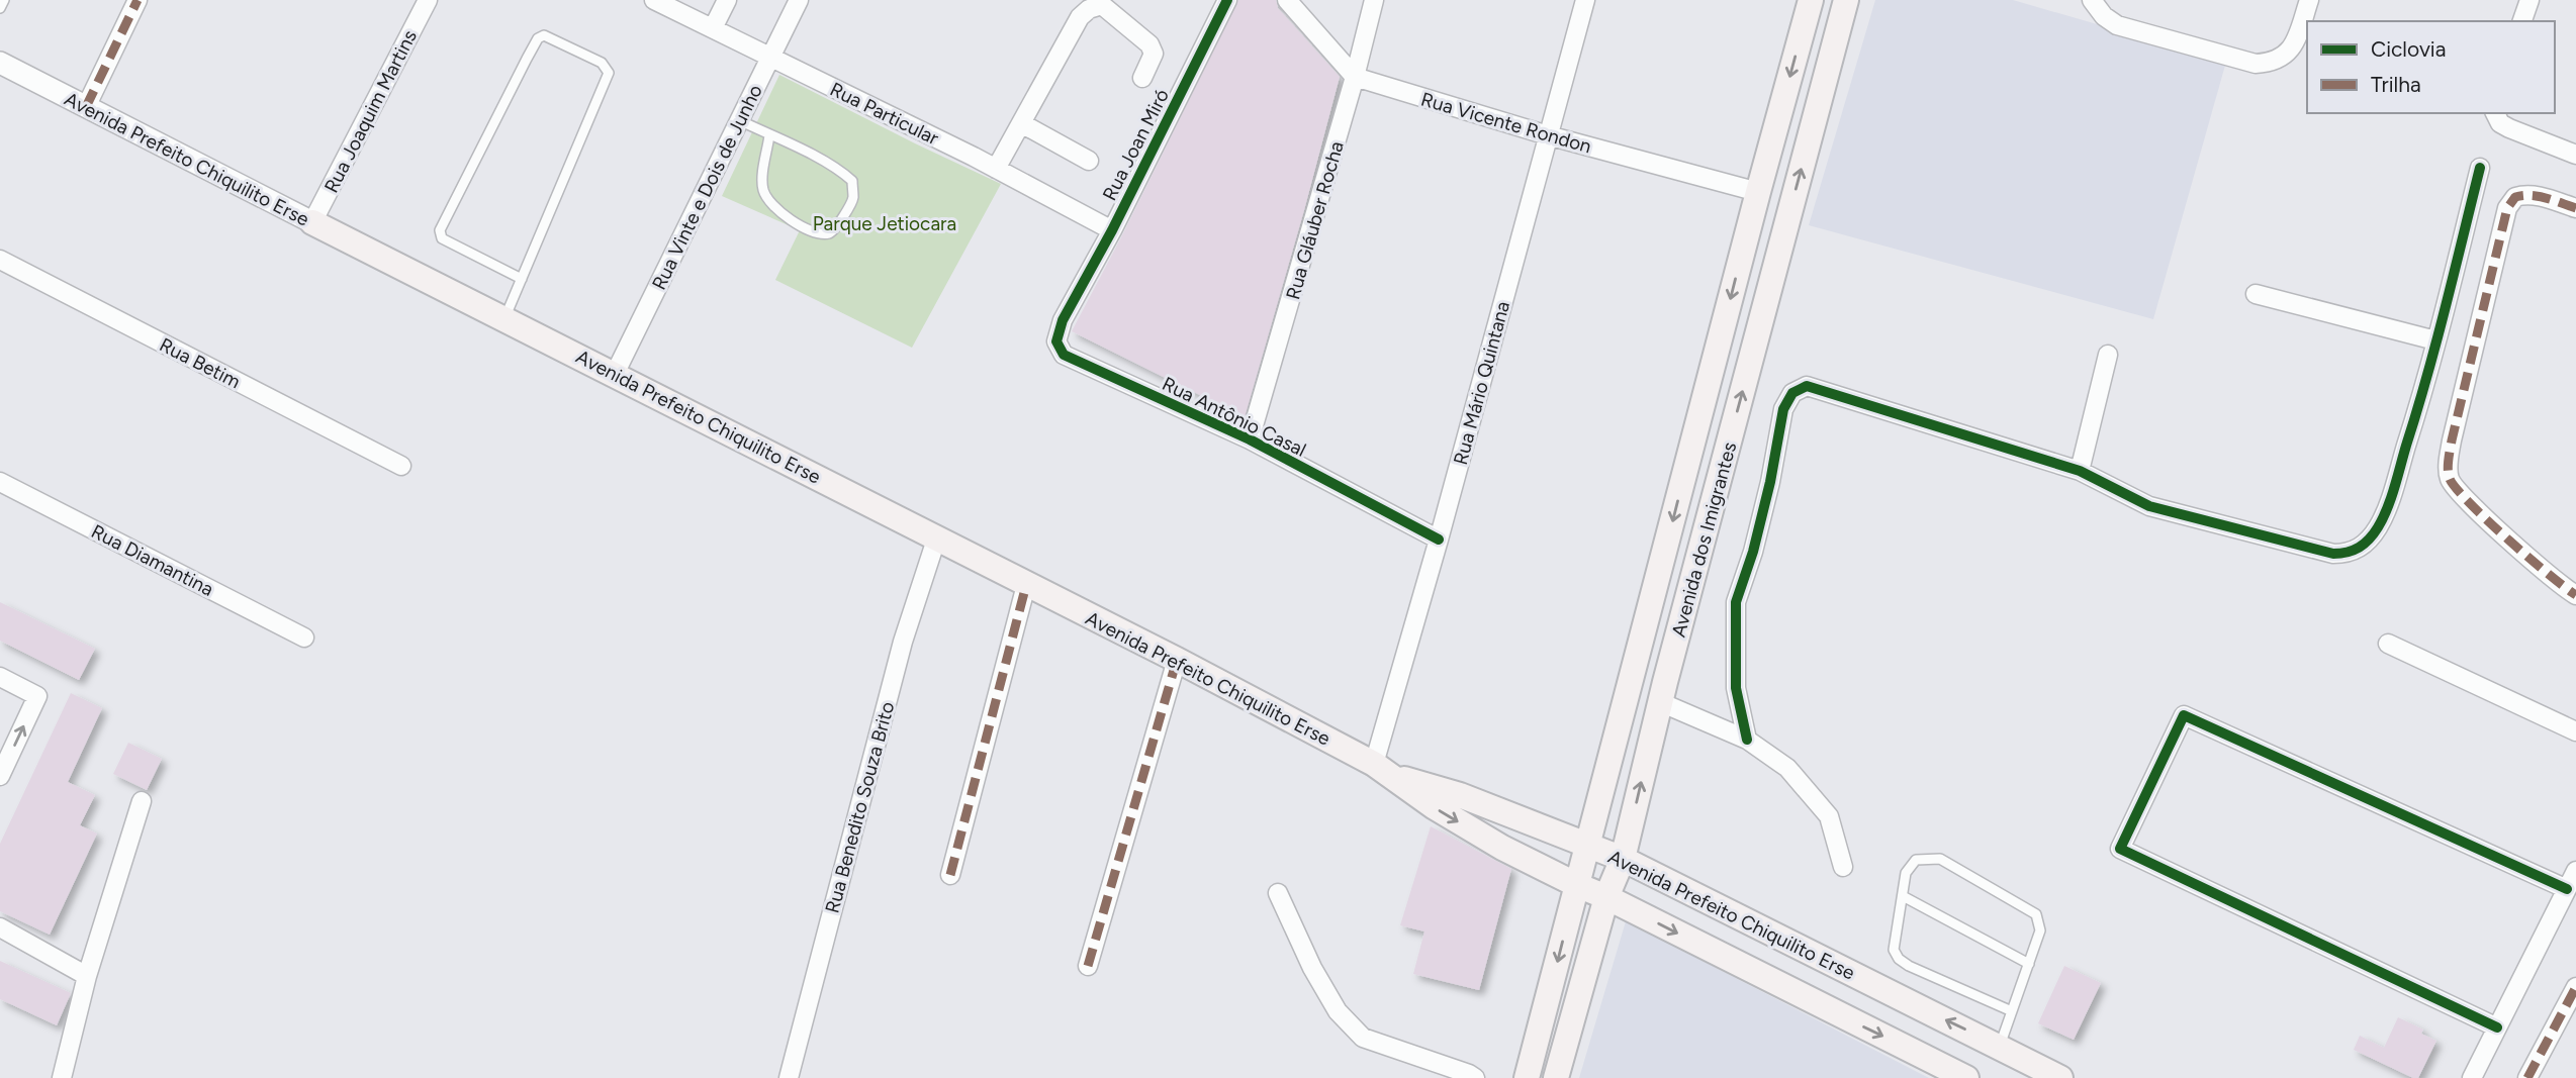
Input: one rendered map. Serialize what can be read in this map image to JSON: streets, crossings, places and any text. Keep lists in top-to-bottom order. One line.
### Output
{"streets":{"main road":["Avenida Prefeito Chiquilito Erse","Avenida dos Imigrantes"],"street":["Rua Joaquim Martins","Rua Particular","Rua Vicente Rondon","Rua Joan Miró","Rua Vinte e Dois de Junho","Rua Gláuber Rocha","Rua Betim","Rua Mário Quintana","Rua Antônio Casal","Rua Diamantina","Rua Benedito Souza Brito"]},"crossings":[["Rua Joaquim Martins","Avenida Prefeito Chiquilito Erse"],["Rua Particular","Rua Joan Miró"],["Rua Particular","Rua Vinte e Dois de Junho"],["Rua Vicente Rondon","Rua Gláuber Rocha"],["Rua Vicente Rondon","Rua Mário Quintana"],["Rua Vicente Rondon","Avenida dos Imigrantes"],["Rua Joan Miró","Rua Antônio Casal"],["Avenida Prefeito Chiquilito Erse","Rua Vinte e Dois de Junho"],["Avenida Prefeito Chiquilito Erse","Rua Mário Quintana"],["Avenida Prefeito Chiquilito Erse","Avenida dos Imigrantes"],["Avenida Prefeito Chiquilito Erse","Rua Benedito Souza Brito"],["Rua Gláuber Rocha","Rua Antônio Casal"],["Rua Mário Quintana","Rua Antônio Casal"]],"parks":["Parque Jetiocara"],"legend":["Ciclovia","Trilha"]}
